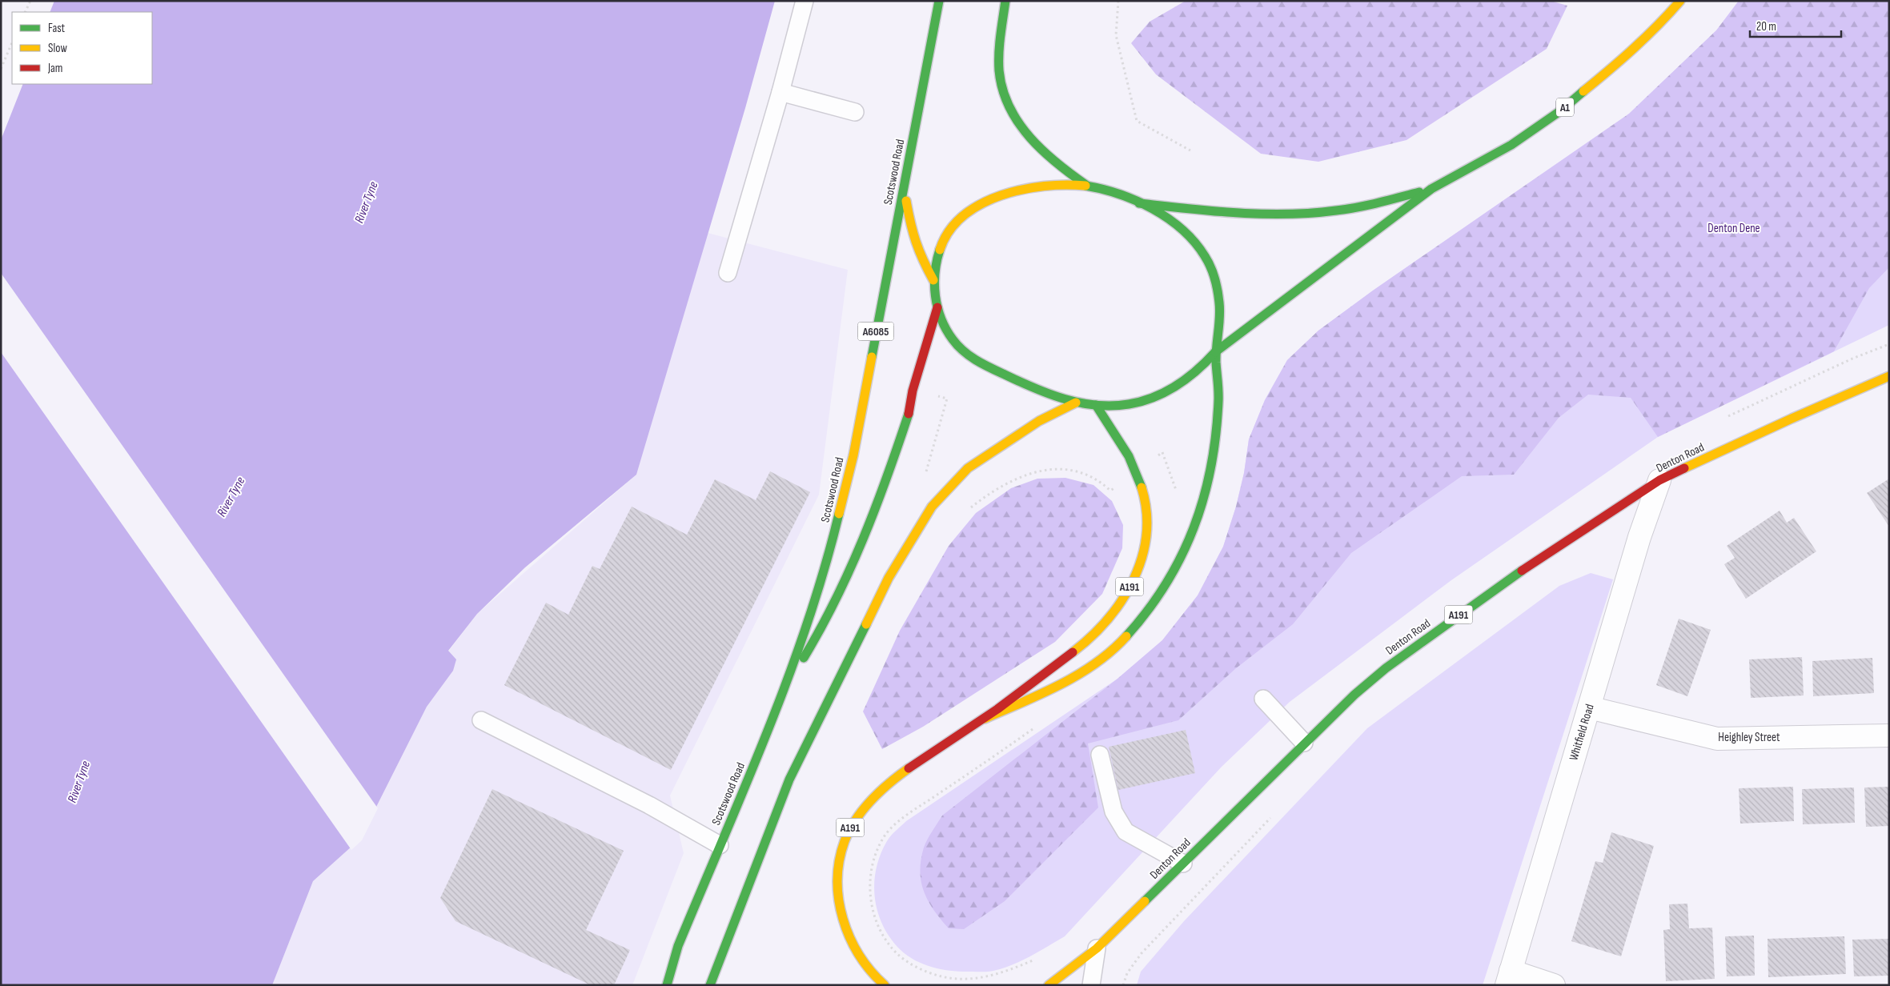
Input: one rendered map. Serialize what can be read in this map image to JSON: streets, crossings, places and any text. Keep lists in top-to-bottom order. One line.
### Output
{"streets":{"main road":["A1","Scotswood Road","A6085","Denton Road","A191"],"street":["Whitfield Road","Heighley Street"]},"crossings":[["A1","A191"],["Denton Road","Whitfield Road"],["Whitfield Road","Heighley Street"]],"water":["River Tyne"],"parks":["Denton Dene"],"legend":["Fast","Slow","Jam"],"scale_bar":"20 m"}
